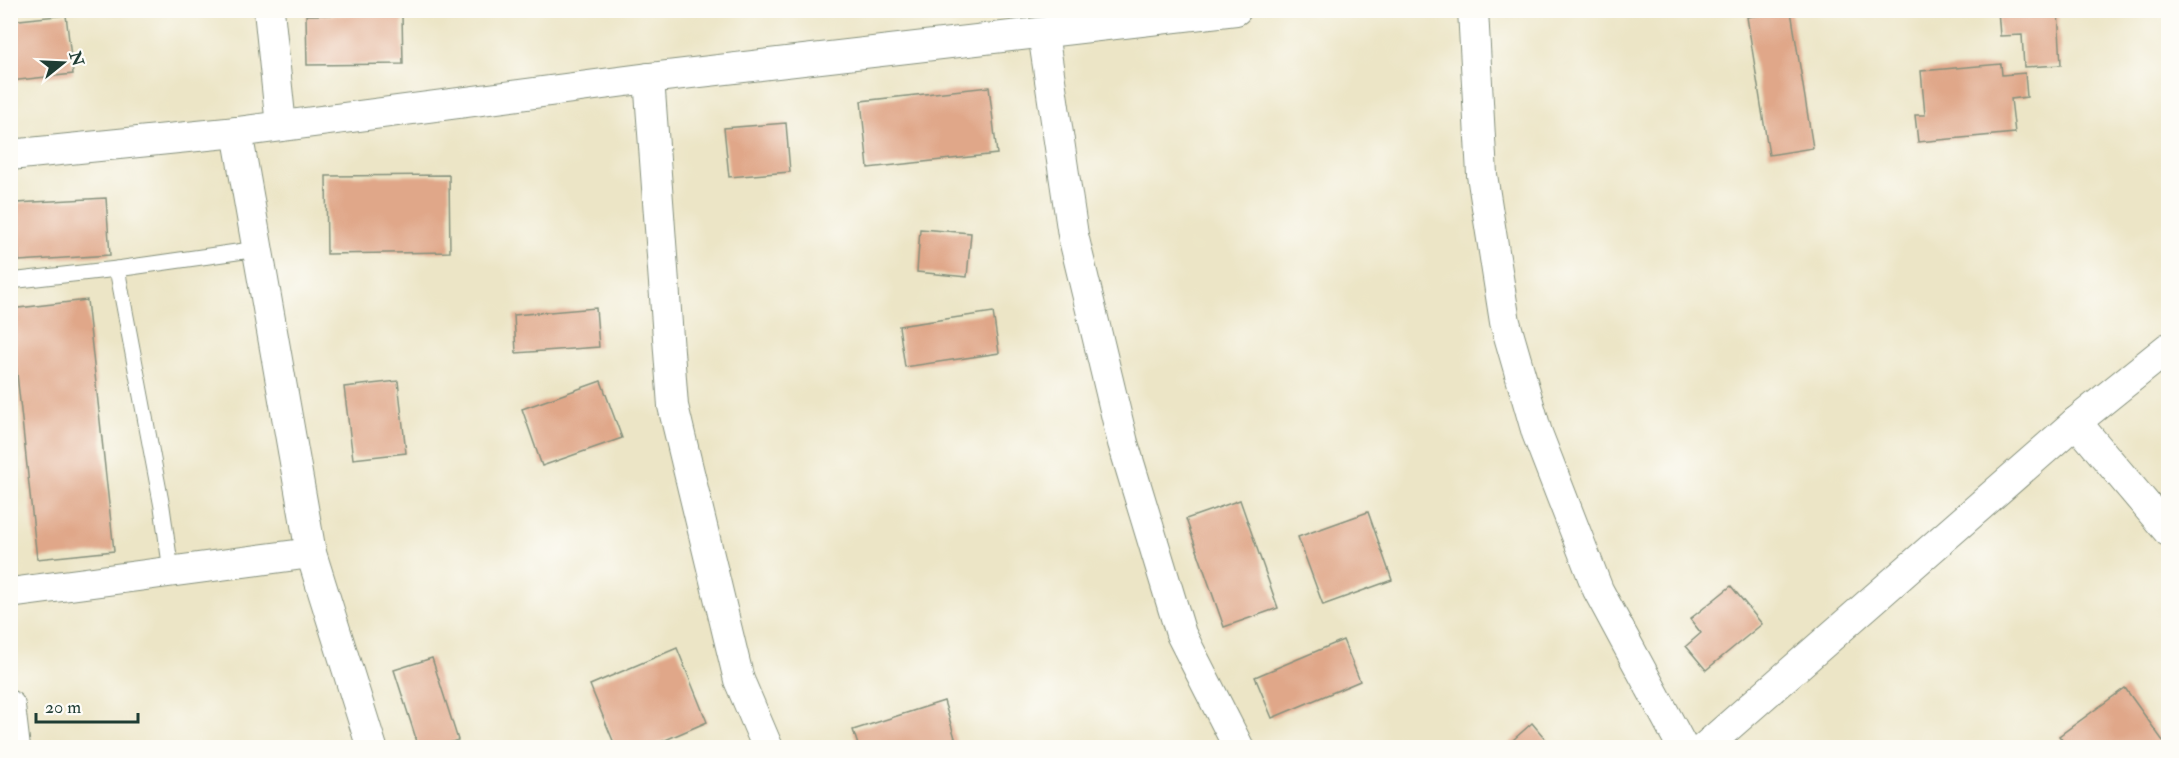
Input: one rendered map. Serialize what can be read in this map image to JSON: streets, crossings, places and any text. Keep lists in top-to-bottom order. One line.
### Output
{"scale_bar":"20 m","north":"right"}
